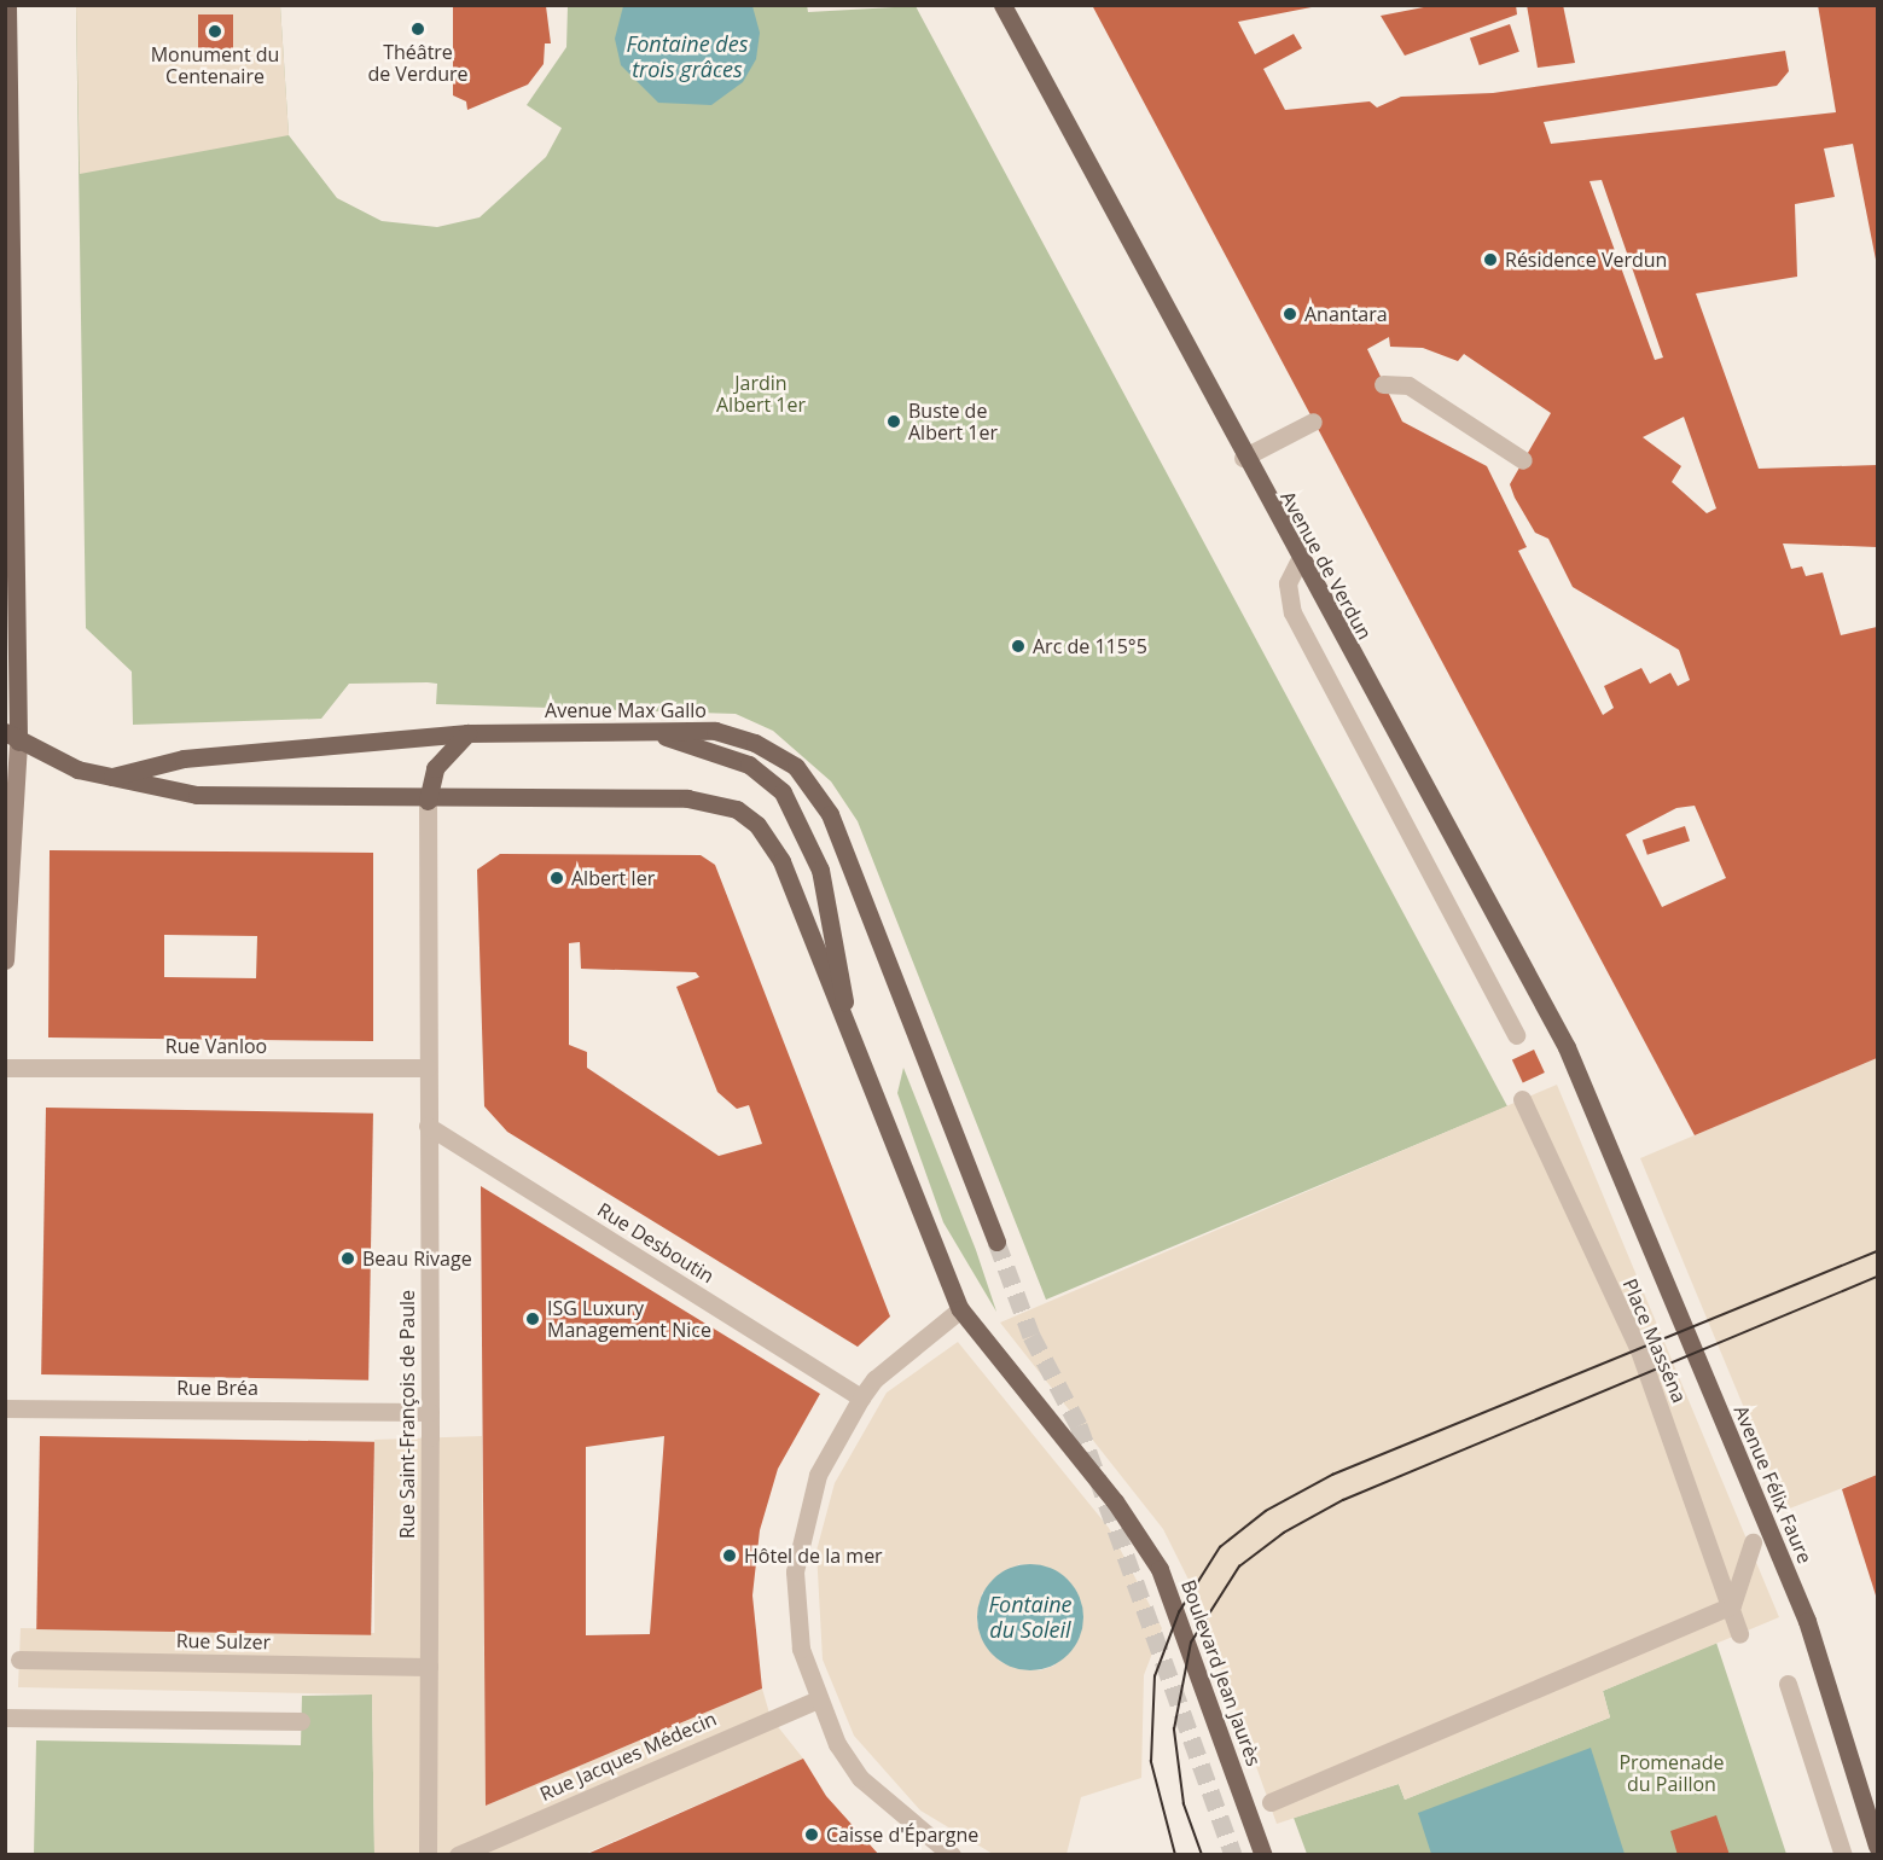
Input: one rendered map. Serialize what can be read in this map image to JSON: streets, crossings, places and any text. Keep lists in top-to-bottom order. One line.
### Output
{"streets":{"main road":["Avenue de Verdun","Avenue Max Gallo","Avenue Félix Faure","Boulevard Jean Jaurès"],"street":["Rue Vanloo","Rue Desboutin","Place Masséna","Rue Bréa","Rue Saint-François de Paule","Rue Sulzer","Rue Jacques Médecin"]},"crossings":[["Avenue de Verdun","Avenue Félix Faure"],["Rue Vanloo","Rue Saint-François de Paule"],["Rue Desboutin","Rue Saint-François de Paule"],["Rue Bréa","Rue Saint-François de Paule"],["Rue Saint-François de Paule","Rue Sulzer"]],"water":["Fontaine des trois grâces","Fontaine du Soleil"],"parks":["Jardin Albert 1er","Promenade du Paillon"],"places":["Théâtre de Verdure","Monument du Centenaire","Résidence Verdun","Anantara","Buste de Albert 1er","Arc de 115°5","Albert Ier","Beau Rivage","ISG Luxury Management Nice","Hôtel de la mer","Caisse d'Épargne"]}
